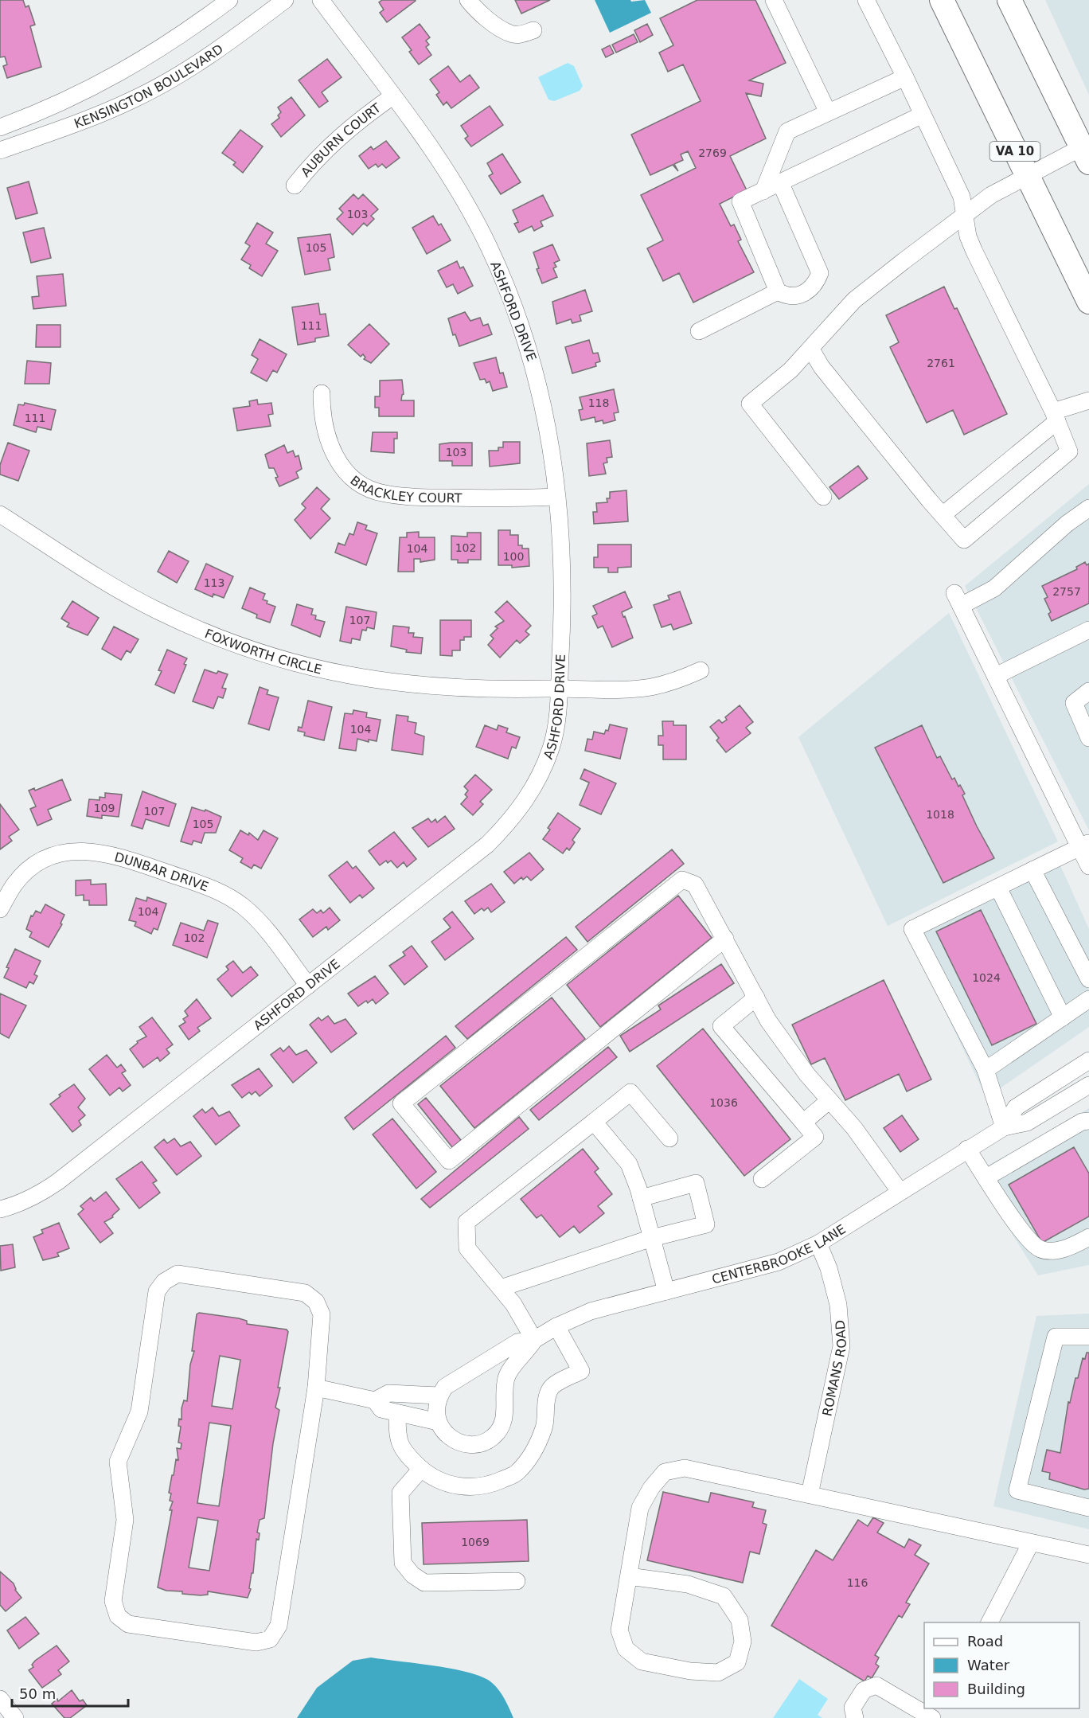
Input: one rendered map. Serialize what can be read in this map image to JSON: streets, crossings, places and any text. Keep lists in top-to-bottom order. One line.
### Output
{"streets":{"highway":["VA 10"],"street":["KENSINGTON BOULEVARD","AUBURN COURT","ASHFORD DRIVE","BRACKLEY COURT","FOXWORTH CIRCLE","DUNBAR DRIVE","CENTERBROOKE LANE","ROMANS ROAD"]},"crossings":[["AUBURN COURT","ASHFORD DRIVE"],["ASHFORD DRIVE","BRACKLEY COURT"],["ASHFORD DRIVE","FOXWORTH CIRCLE"],["ASHFORD DRIVE","DUNBAR DRIVE"],["CENTERBROOKE LANE","ROMANS ROAD"]],"house_numbers":["2769","103","105","111","2761","118","111","103","102","104","100","113","2757","107","104","109","107","1018","105","104","102","1024","1036","1069","116"],"legend":["Road","Water","Building"],"scale_bar":"50 m"}
